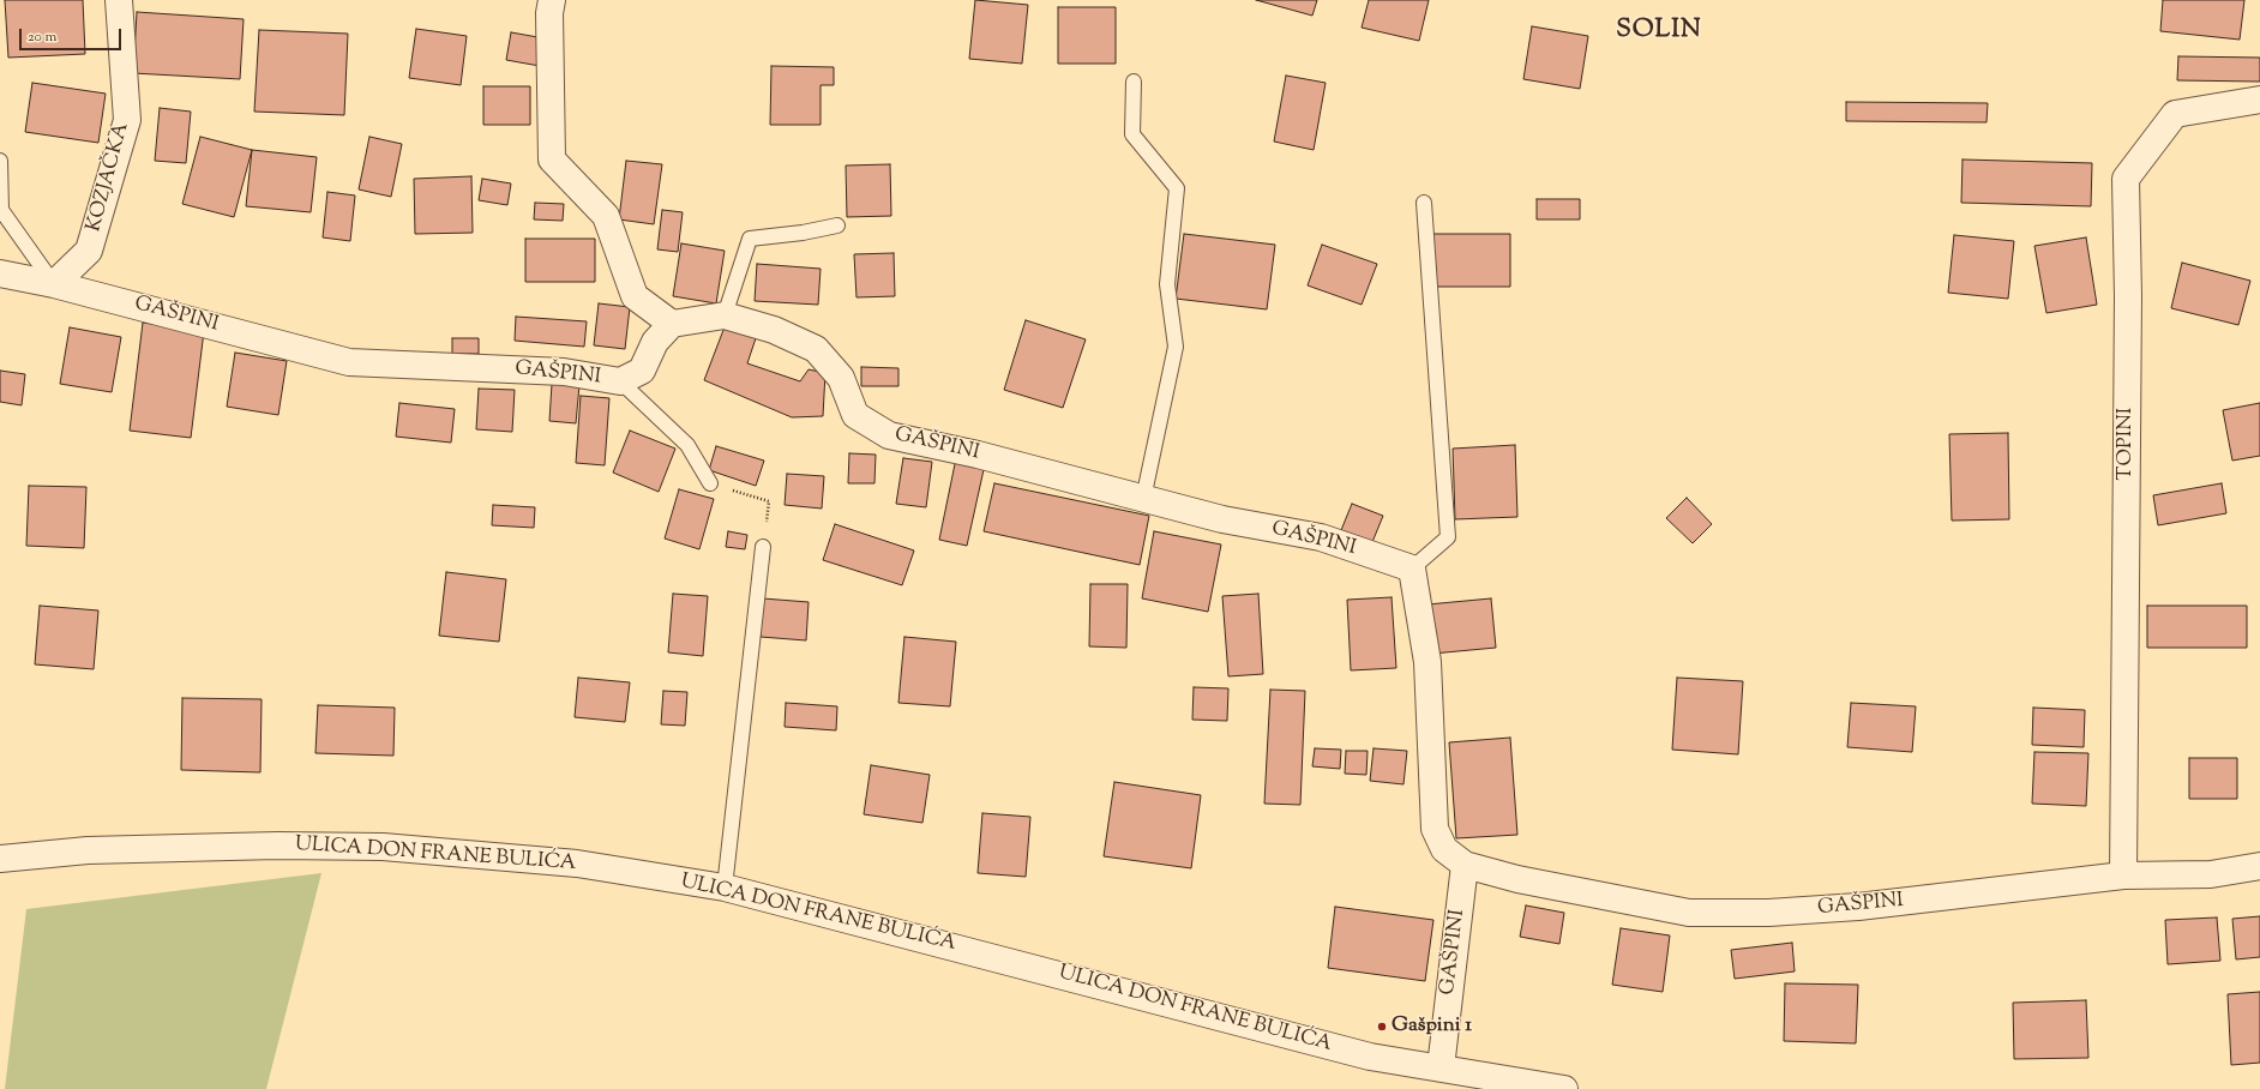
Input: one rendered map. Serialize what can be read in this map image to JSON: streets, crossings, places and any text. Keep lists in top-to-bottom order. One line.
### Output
{"streets":{"street":["KOZJAČKA","GAŠPINI","TOPINI","ULICA DON FRANE BULIĆA"]},"crossings":[["KOZJAČKA","GAŠPINI"],["GAŠPINI","TOPINI"],["GAŠPINI","ULICA DON FRANE BULIĆA"]],"districts":["SOLIN"],"places":["Gašpini 1"],"scale_bar":"20 m"}
